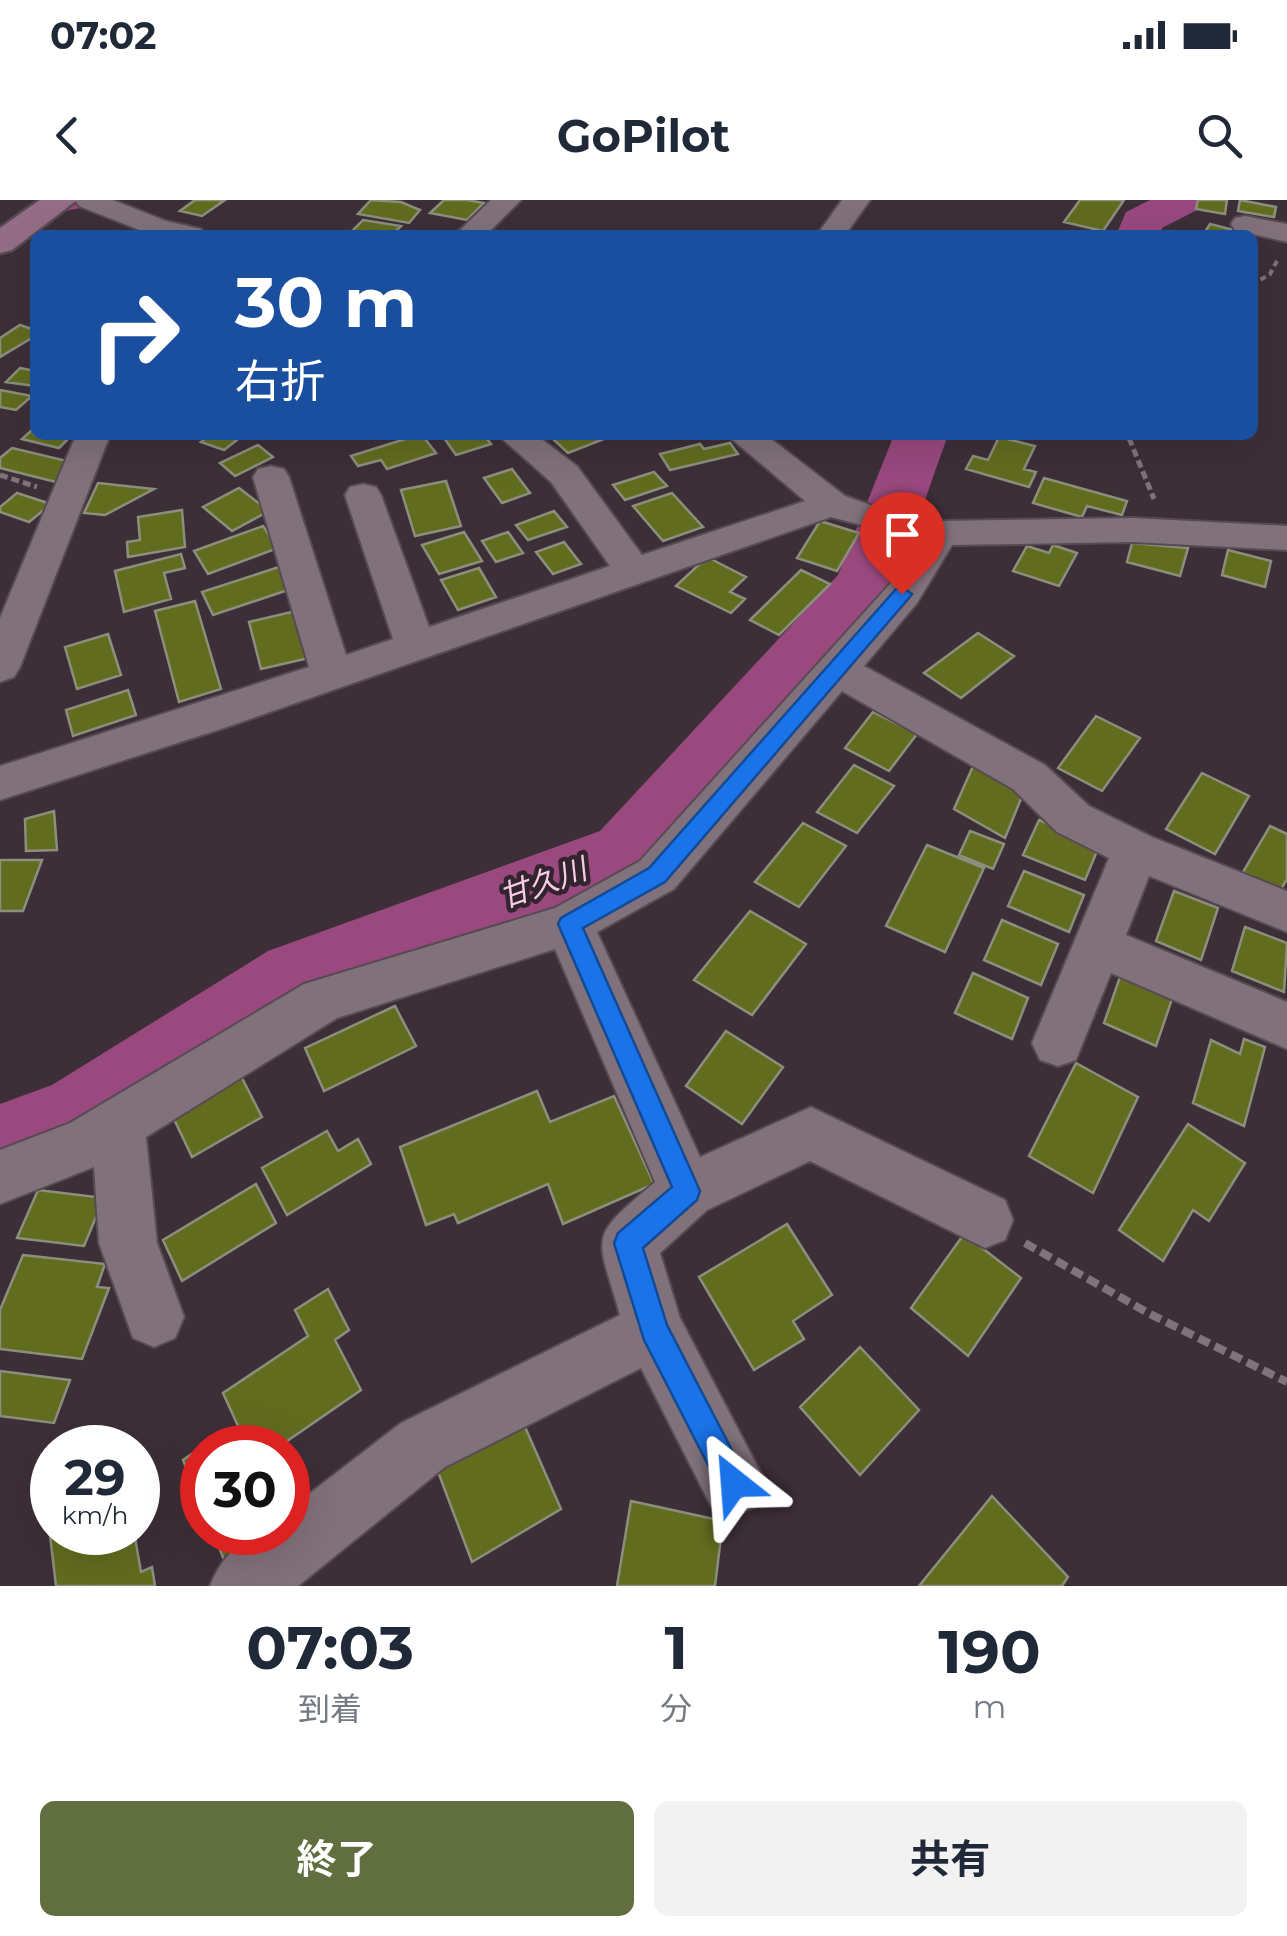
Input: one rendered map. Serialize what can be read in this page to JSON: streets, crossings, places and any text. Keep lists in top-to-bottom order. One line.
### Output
{"water":["甘久川"],"page":{"status":"07:02","header":"GoPilot","turn":["30 m","右折"],"speed":"29 km/h","limit":"30","eta":["07:03","到着","1","分","190","m"],"buttons":["終了","共有"]}}
